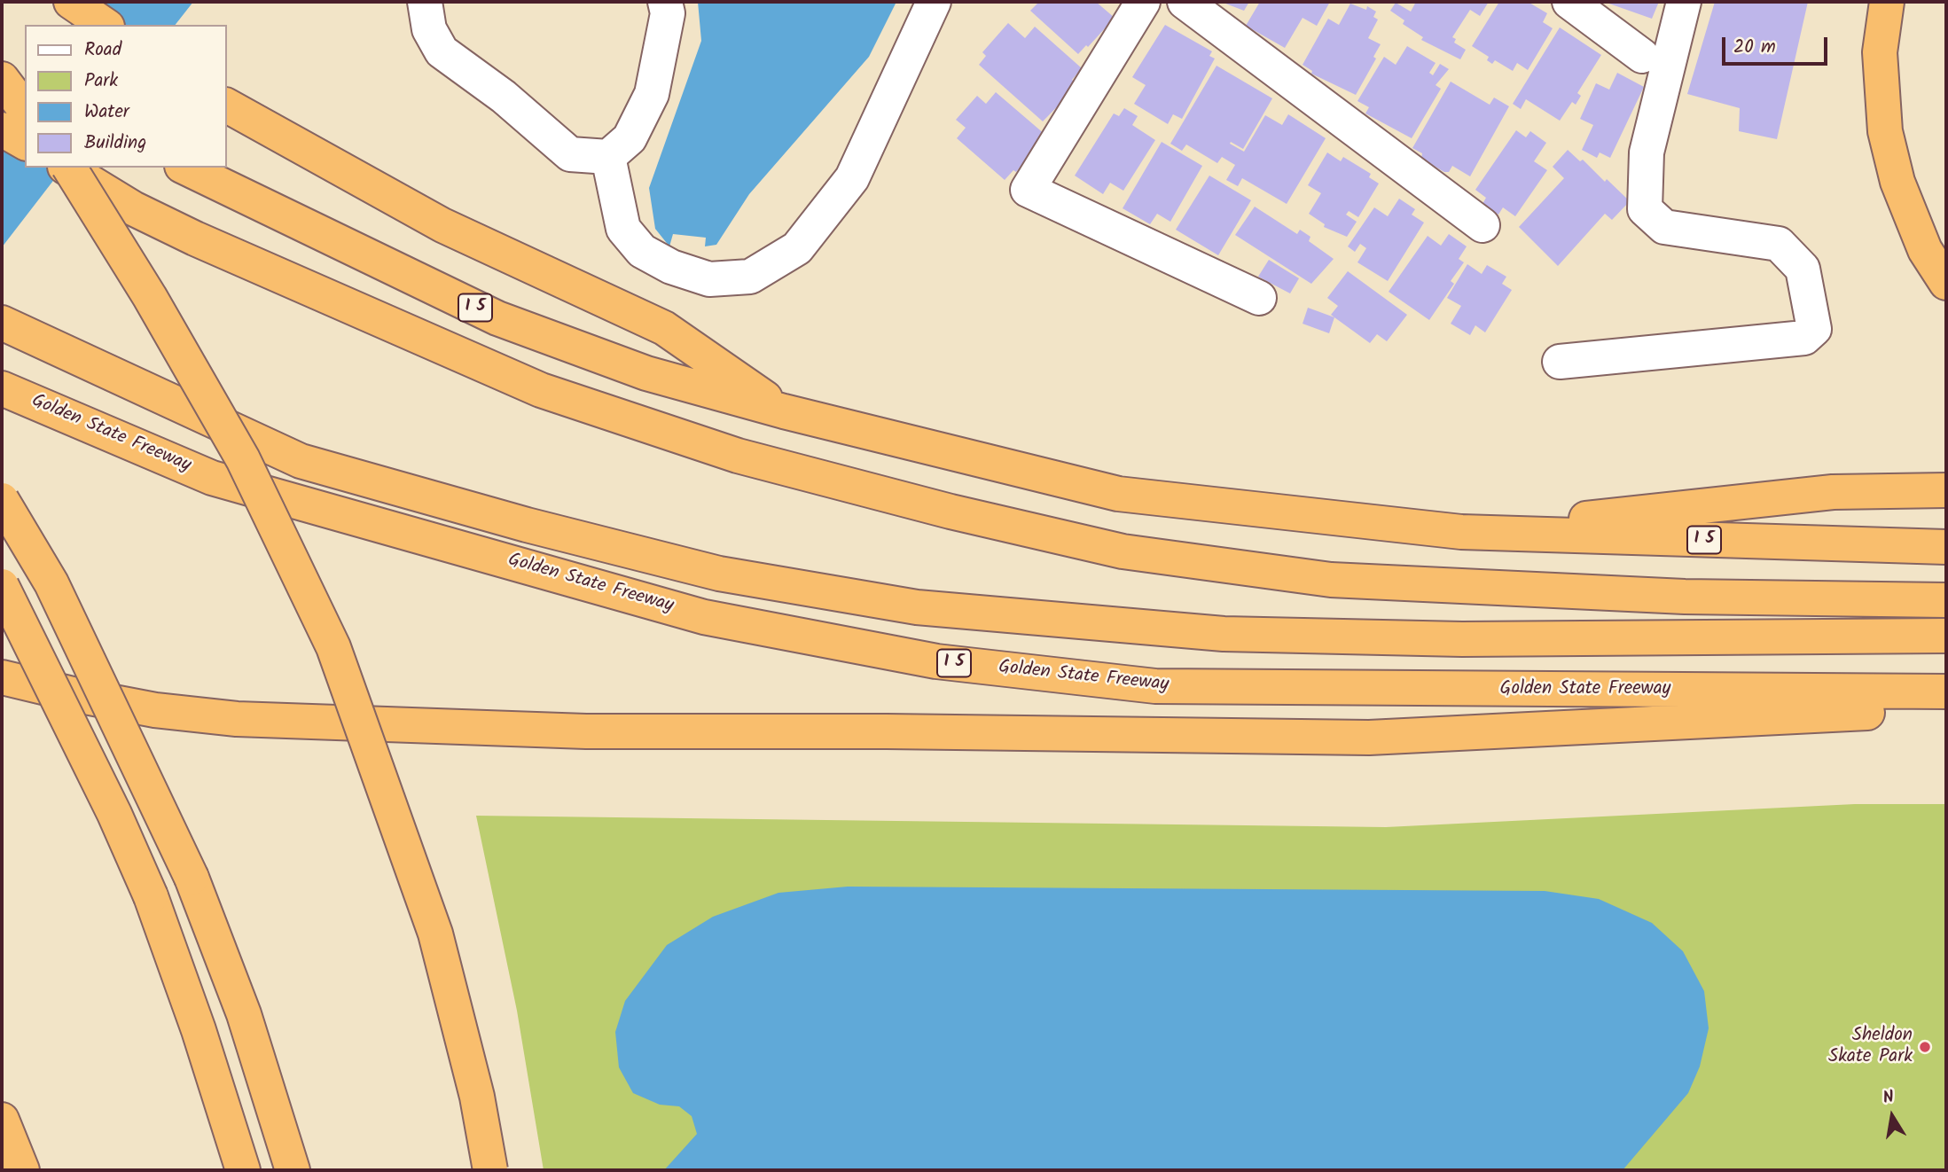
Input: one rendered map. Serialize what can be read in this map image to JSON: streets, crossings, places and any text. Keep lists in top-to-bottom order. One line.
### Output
{"streets":{"highway":["I 5","Golden State Freeway"]},"places":["Sheldon Skate Park"],"legend":["Road","Park","Water","Building"],"scale_bar":"20 m","north":"top"}
